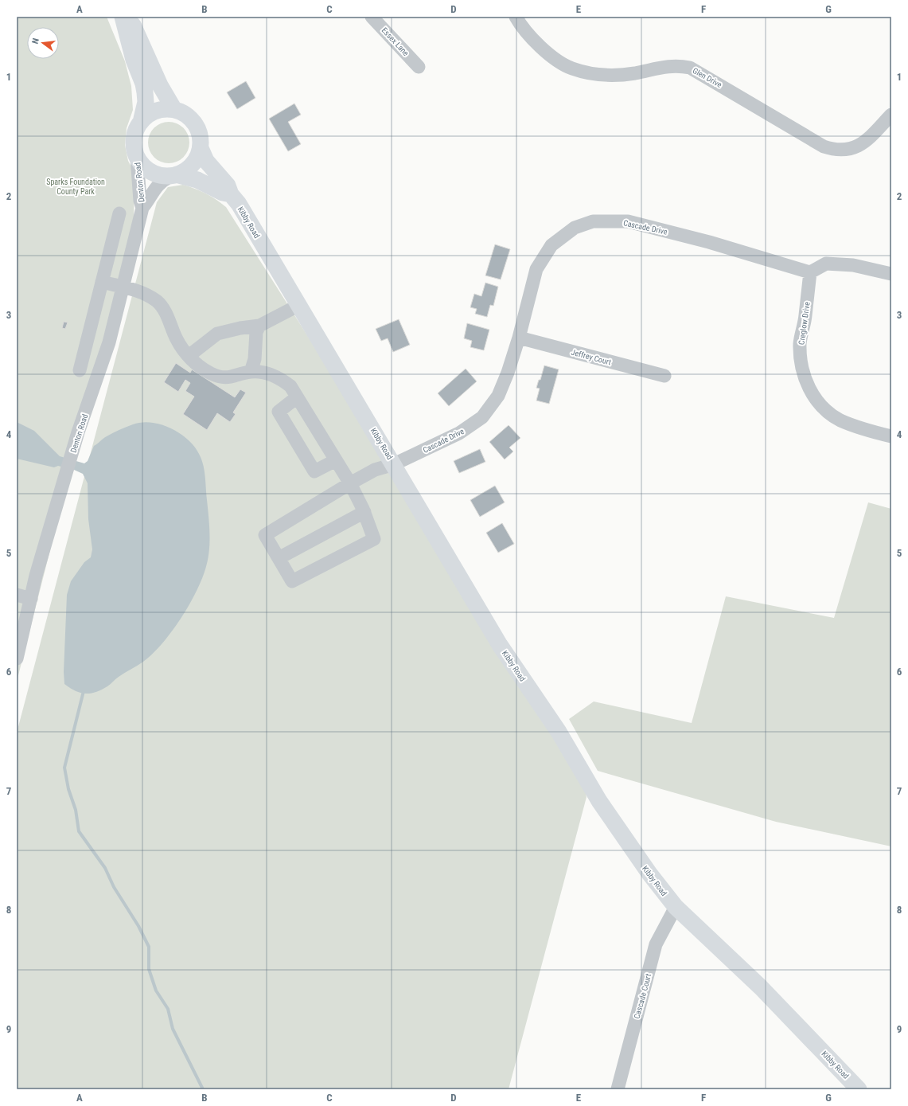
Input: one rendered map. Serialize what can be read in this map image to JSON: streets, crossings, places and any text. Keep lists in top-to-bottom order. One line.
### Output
{"streets":{"main road":["Kibby Road"],"street":["Essex Lane","Glen Drive","Denton Road","Cascade Drive","Creglow Drive","Jeffrey Court","Cascade Court"]},"crossings":[["Denton Road","Kibby Road"],["Kibby Road","Cascade Drive"],["Kibby Road","Cascade Court"],["Cascade Drive","Creglow Drive"],["Cascade Drive","Jeffrey Court"]],"parks":["Sparks Foundation County Park"],"north":"left","grid":{"columns":["A","B","C","D","E","F","G"],"rows":["1","2","3","4","5","6","7","8","9"]}}
